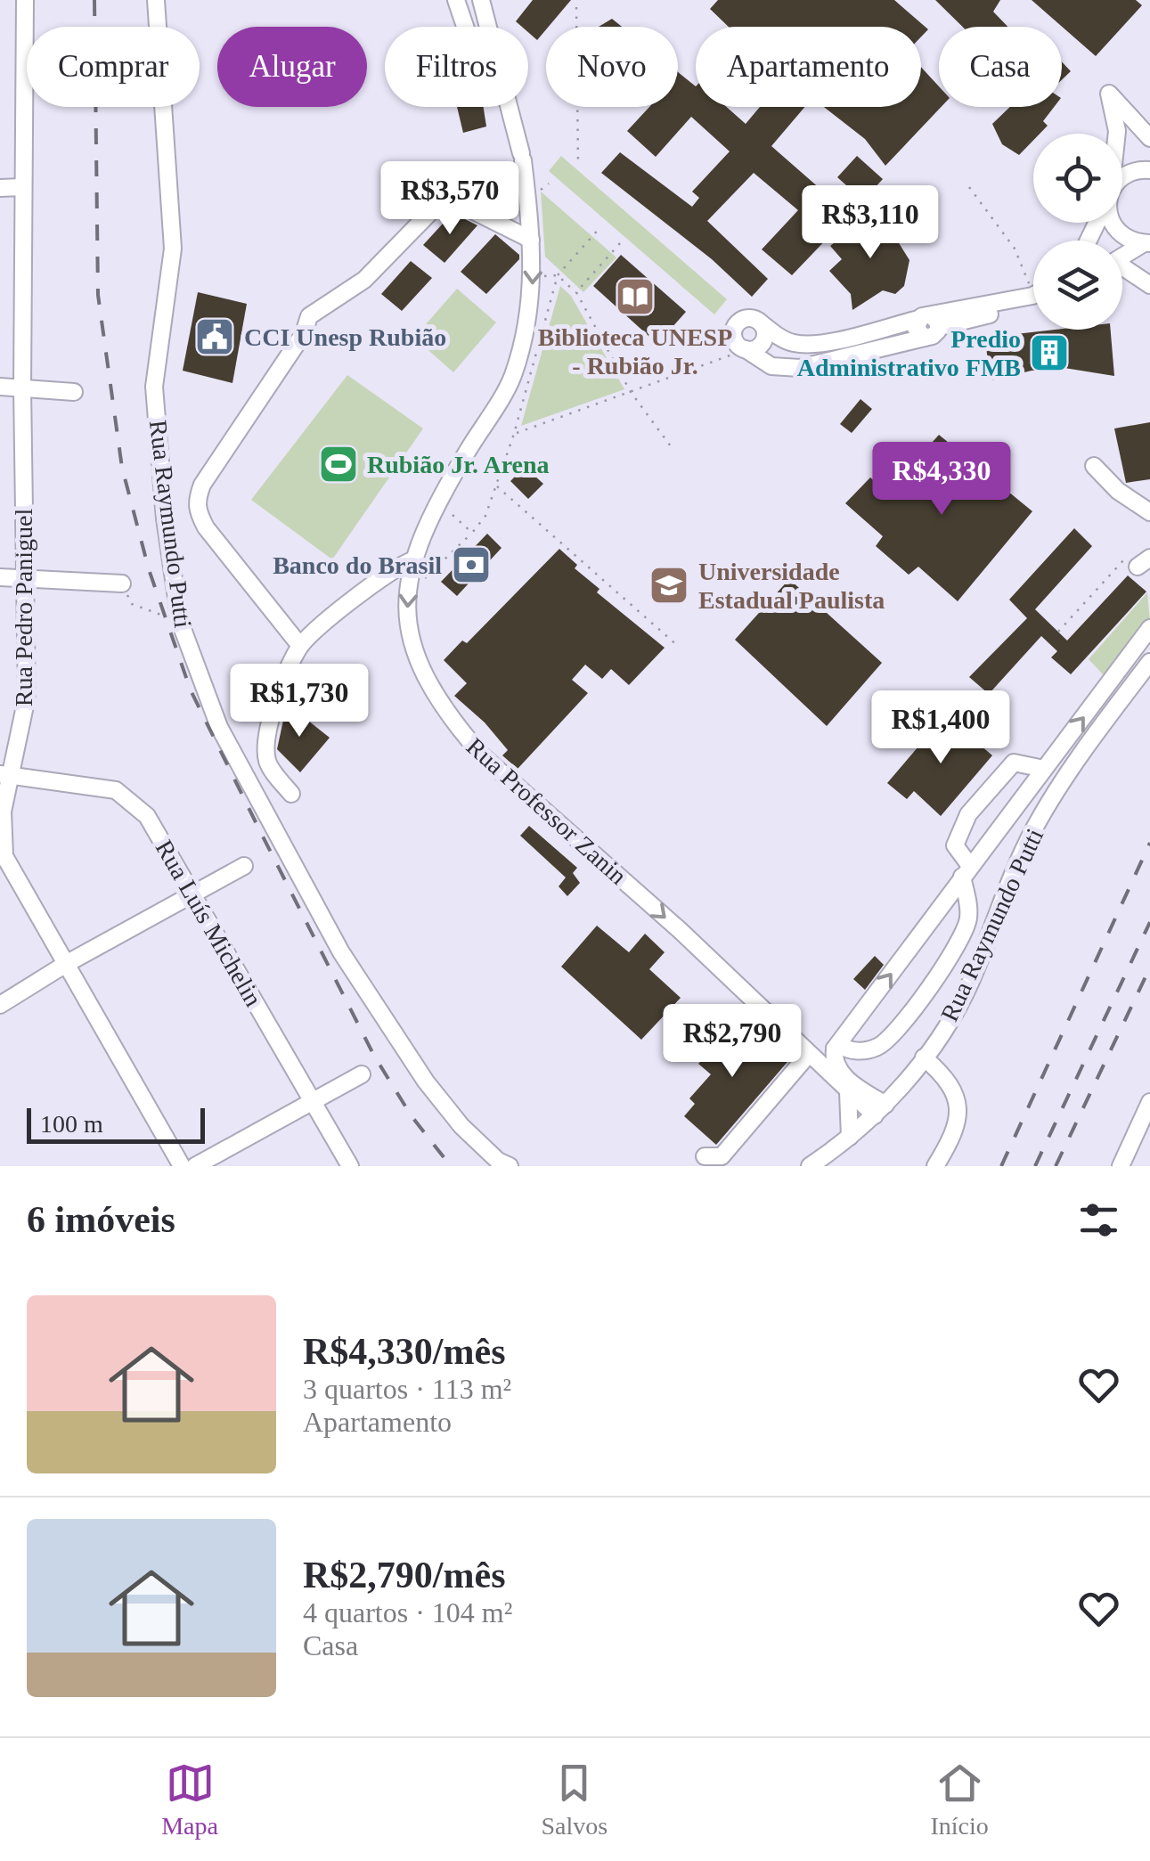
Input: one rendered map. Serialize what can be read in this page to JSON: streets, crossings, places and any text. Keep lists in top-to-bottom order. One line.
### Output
{"streets":{"street":["Rua Raymundo Putti","Rua Pedro Paniguel","Rua Professor Zanin","Rua Luís Michelin"]},"crossings":[["Rua Raymundo Putti","Rua Professor Zanin"],["Rua Pedro Paniguel","Rua Luís Michelin"]],"one_way":["Rua Professor Zanin"],"places":{"library":["Biblioteca UNESP - Rubião Jr."],"public building":["CCI Unesp Rubião"],"building":["Predio Administrativo FMB"],"sports":["Rubião Jr. Arena"],"bank":["Banco do Brasil"],"school or university":["Universidade Estadual Paulista"]},"scale_bar":"100 m","page":{"chip":["Comprar","Alugar","Filtros","Novo","Apartamento","Casa"],"price":["R$3,570","R$3,110","R$4,330","R$1,730","R$1,400","R$2,790"],"scale":"100 m","heading":"6 imóveis","list":[{"name":"R$4,330/mês","note":"3 quartos · 113 m² · Apartamento"},{"name":"R$2,790/mês","note":"4 quartos · 104 m² · Casa"}],"tabs":["Mapa","Salvos","Início"]}}
